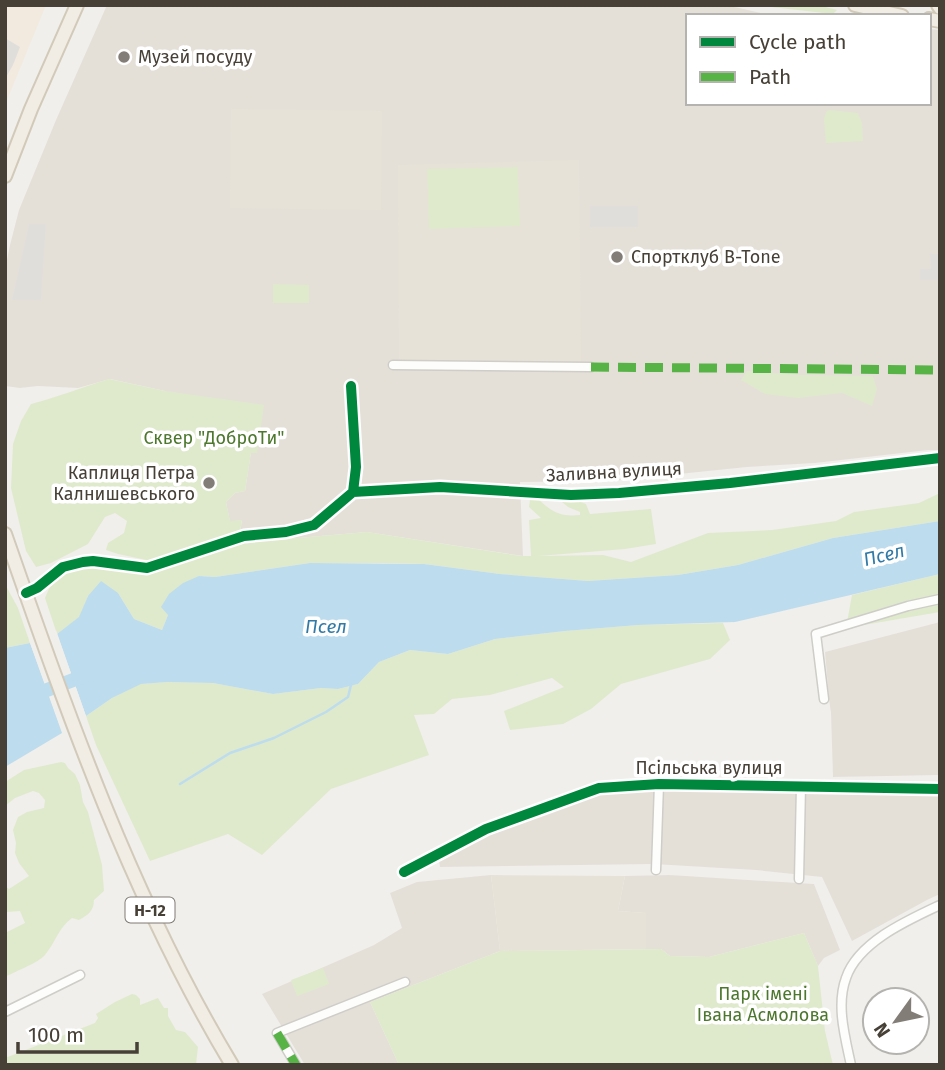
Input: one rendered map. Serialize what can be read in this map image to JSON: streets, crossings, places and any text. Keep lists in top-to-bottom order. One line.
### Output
{"streets":{"main road":["Н-12"],"street":["Заливна вулиця","Псільська вулиця"]},"water":["Псел"],"parks":["Сквер \"ДоброТи\"","Парк імені Івана Асмолова"],"places":["Музей посуду","Спортклуб B-Tone","Каплиця Петра Калнишевського"],"legend":["Cycle path","Path"],"scale_bar":"100 m","north":"bottom left"}
